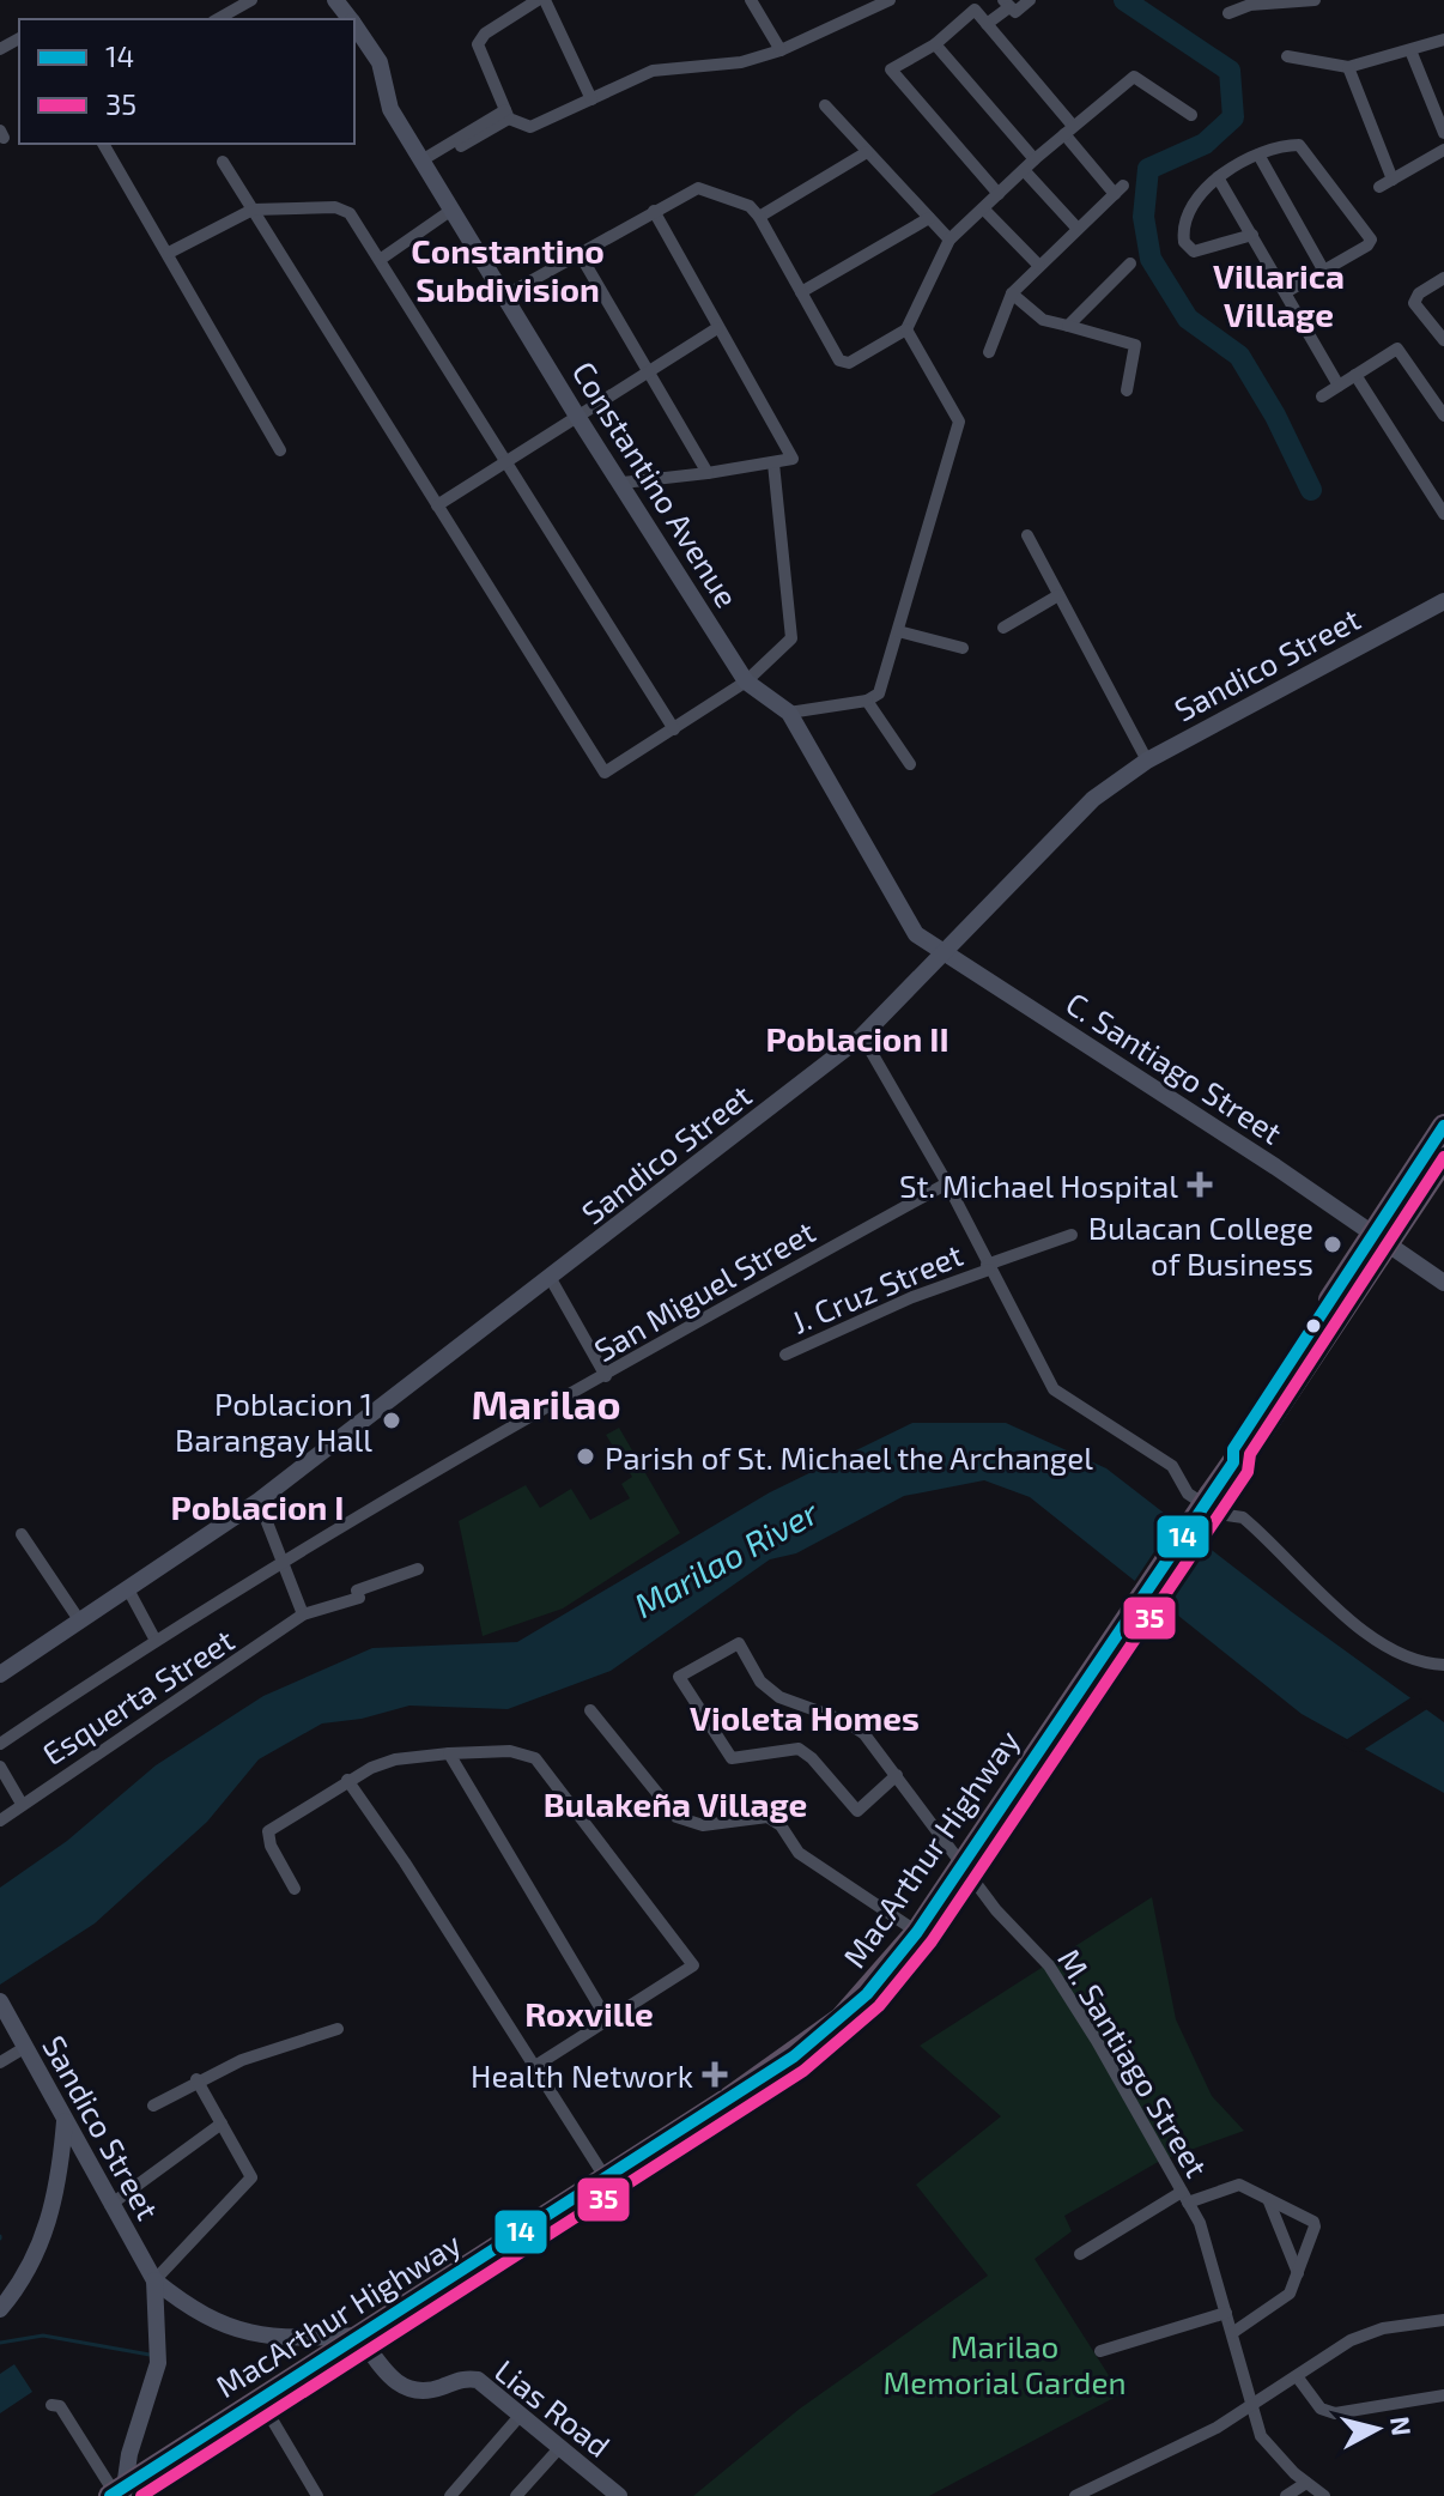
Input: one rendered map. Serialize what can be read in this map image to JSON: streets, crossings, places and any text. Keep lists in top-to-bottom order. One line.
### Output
{"streets":{"highway":["MacArthur Highway"],"main road":["Constantino Avenue","Sandico Street","C. Santiago Street","Lias Road"],"street":["J. Cruz Street","San Miguel Street","Esquerta Street","M. Santiago Street"]},"crossings":[["Constantino Avenue","Sandico Street"],["Constantino Avenue","C. Santiago Street"],["Sandico Street","C. Santiago Street"],["Sandico Street","MacArthur Highway"],["Sandico Street","Lias Road"],["C. Santiago Street","MacArthur Highway"],["MacArthur Highway","M. Santiago Street"],["MacArthur Highway","Lias Road"]],"districts":["Constantino Subdivision","Villarica Village","Poblacion II","Marilao","Poblacion I","Violeta Homes","Bulakeña Village","Roxville"],"water":["Marilao River"],"parks":["Marilao Memorial Garden"],"places":{"health":["St. Michael Hospital","Health Network"],"other":["Bulacan College of Business","Poblacion 1 Barangay Hall","Parish of St. Michael the Archangel"]},"lines":["transit line 14","transit line 35"],"legend":["14","35"],"north":"right"}
